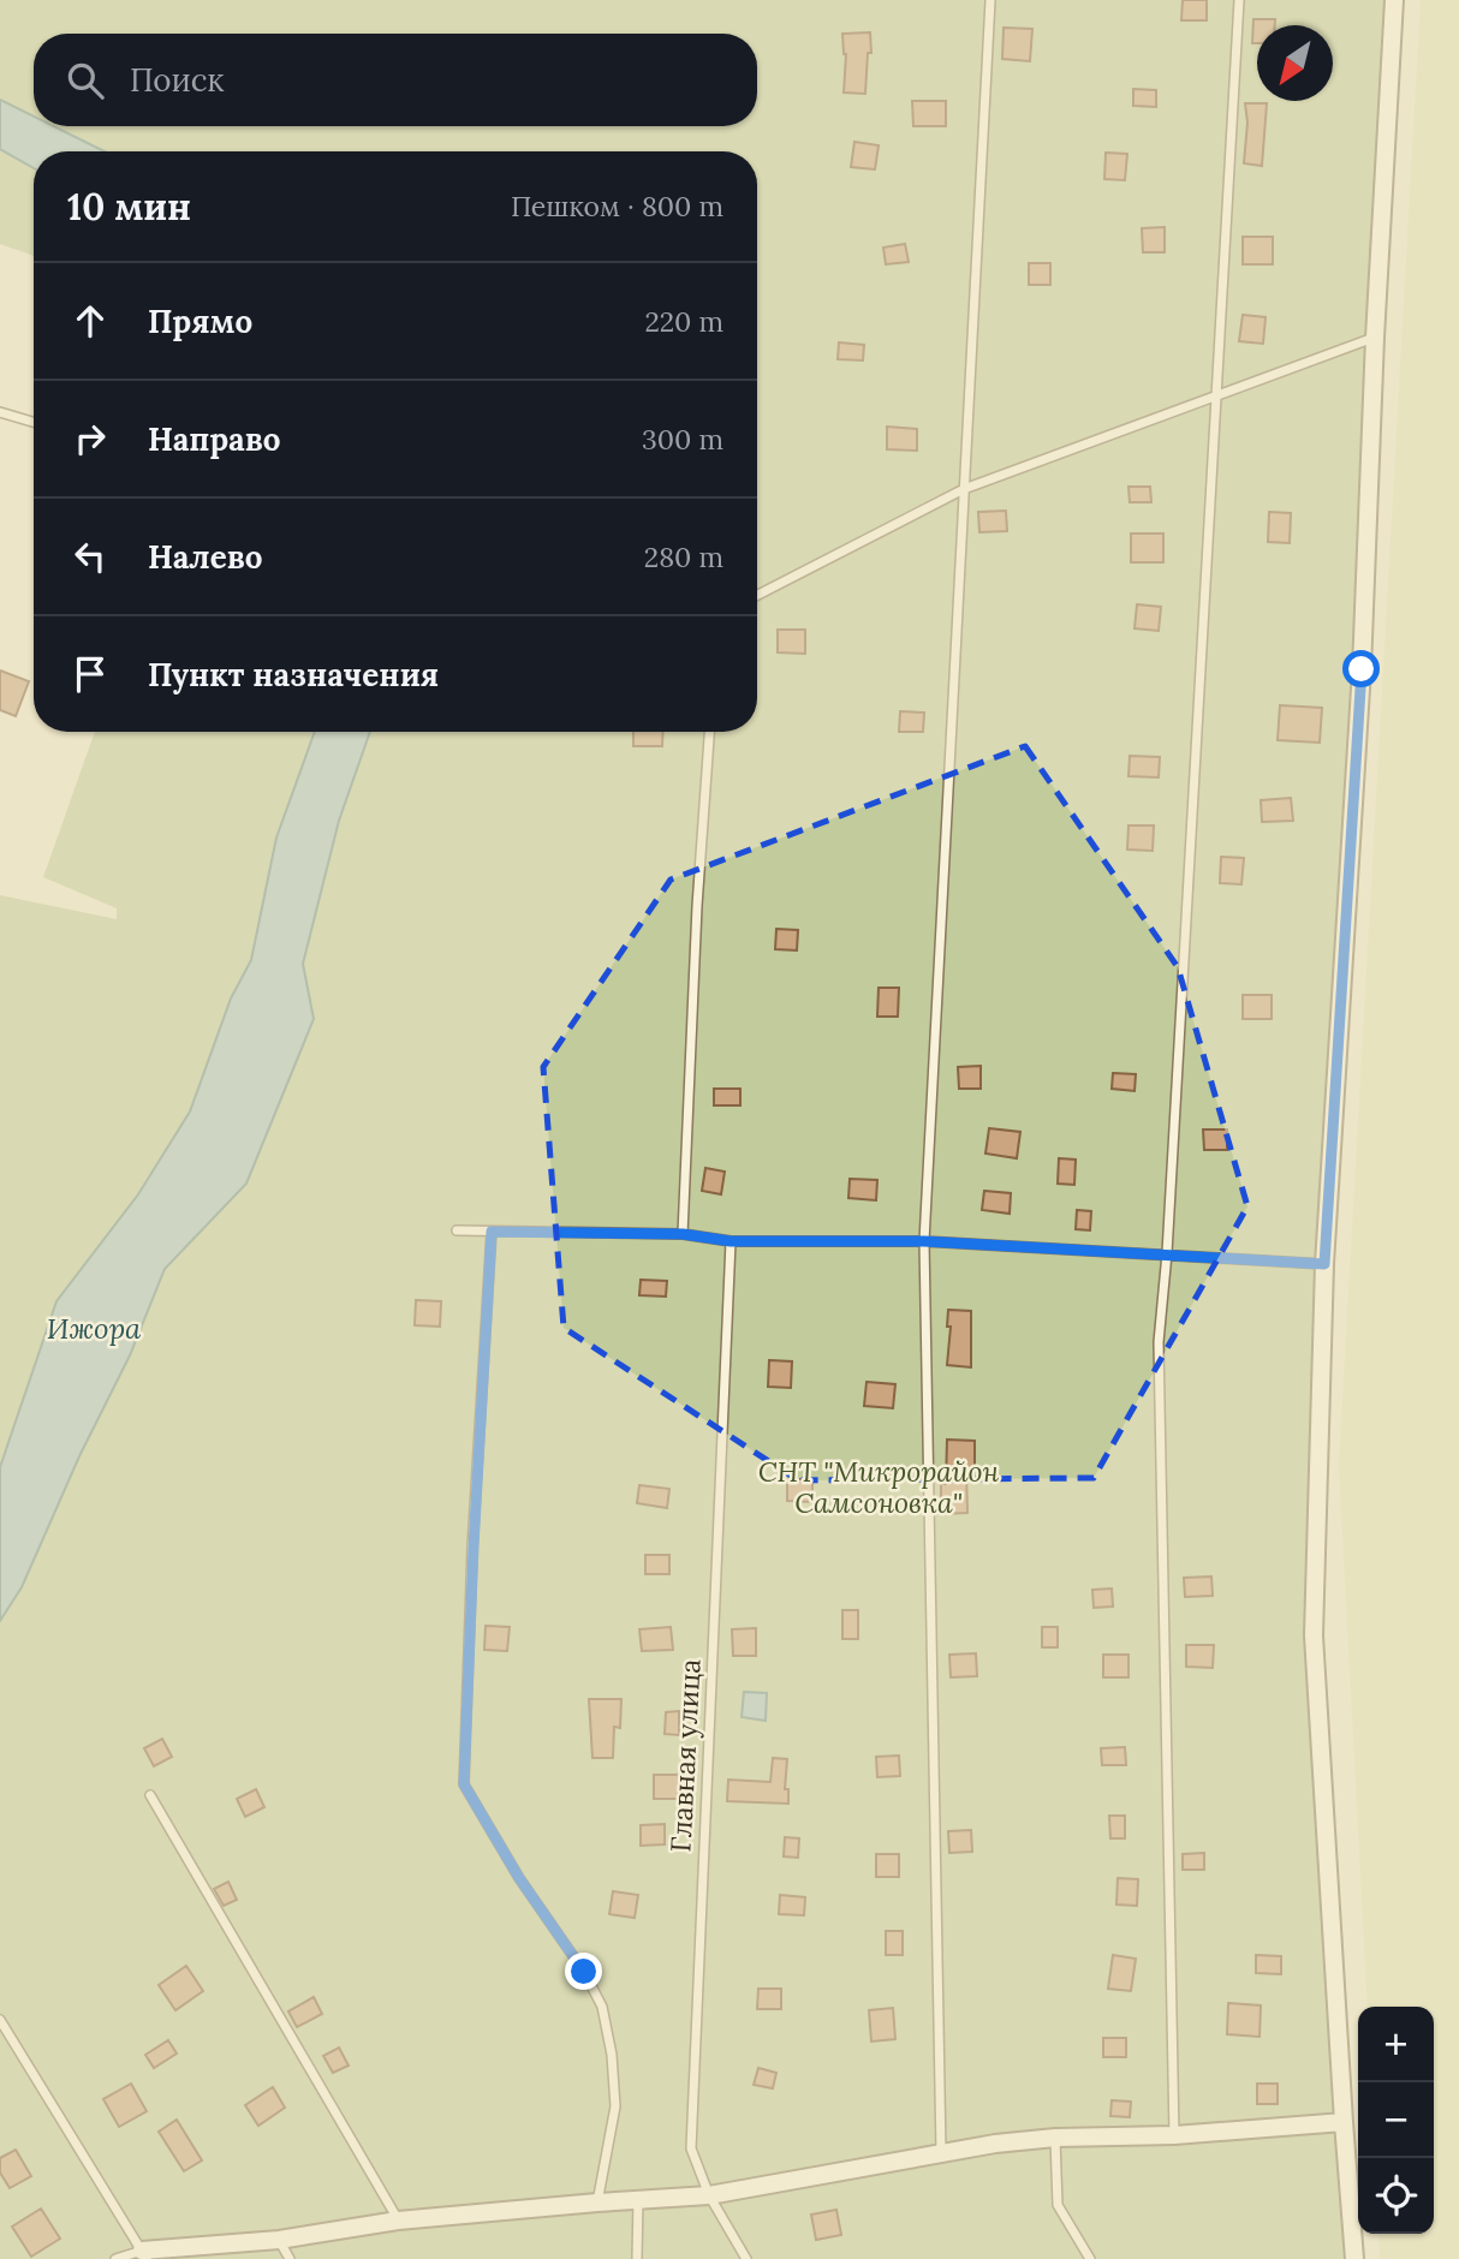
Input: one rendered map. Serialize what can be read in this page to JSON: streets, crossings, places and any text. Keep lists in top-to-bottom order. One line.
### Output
{"streets":{"lane":["Главная улица"]},"water":["Ижора"],"parks":["СНТ \"Микрорайон Самсоновка\""],"north":"bottom left","page":{"search":"Поиск","heading":["10 мин","Пешком · 800 m"],"list":[["Прямо","220 m"],["Направо","300 m"],["Налево","280 m"],"Пункт назначения"],"map_buttons":["+","−"]}}
